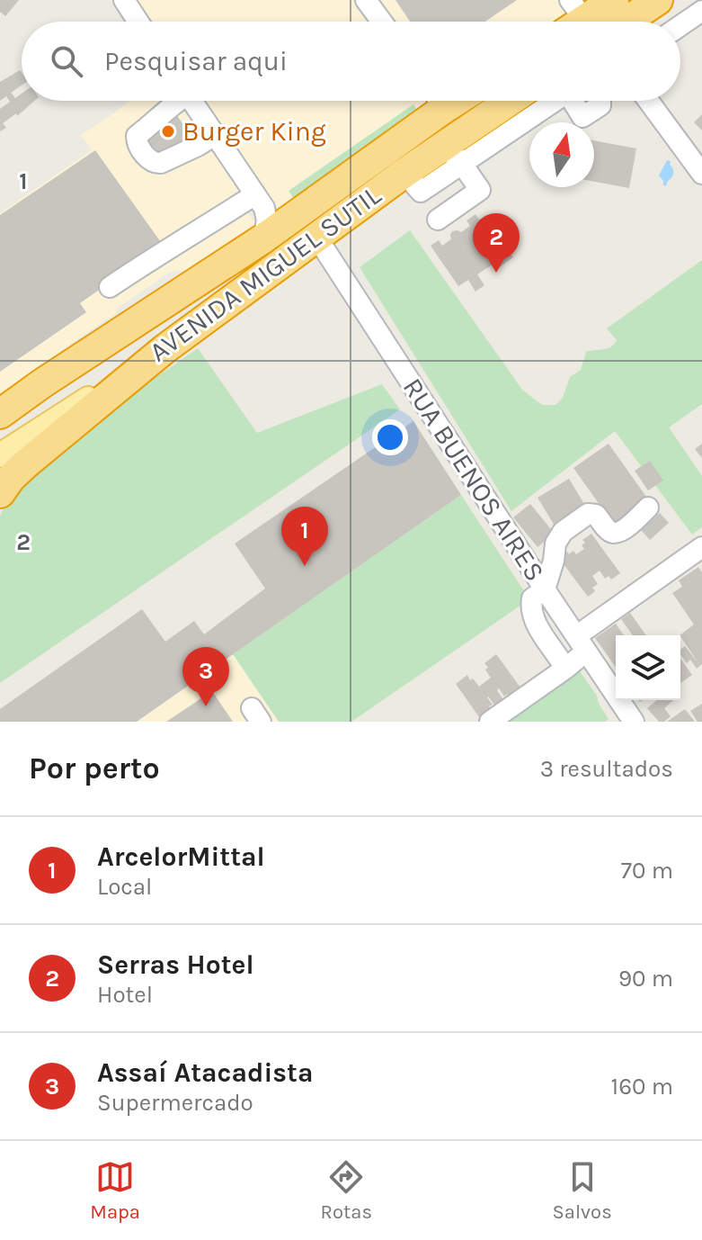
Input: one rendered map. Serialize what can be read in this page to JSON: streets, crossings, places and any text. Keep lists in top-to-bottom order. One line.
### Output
{"streets":{"highway":["AVENIDA MIGUEL SUTIL"],"street":["RUA BUENOS AIRES"]},"crossings":[["AVENIDA MIGUEL SUTIL","RUA BUENOS AIRES"]],"places":["Burger King"],"north":"top","page":{"search":"Pesquisar aqui","pins":["2","1","3"],"heading":["Por perto","3 resultados"],"list":[{"mark":"1","name":"ArcelorMittal","note":"Local","value":"70 m"},{"mark":"2","name":"Serras Hotel","note":"Hotel","value":"90 m"},{"mark":"3","name":"Assaí Atacadista","note":"Supermercado","value":"160 m"}],"nav":["Mapa","Rotas","Salvos"]},"grid":{"rows":["1","2"]}}
